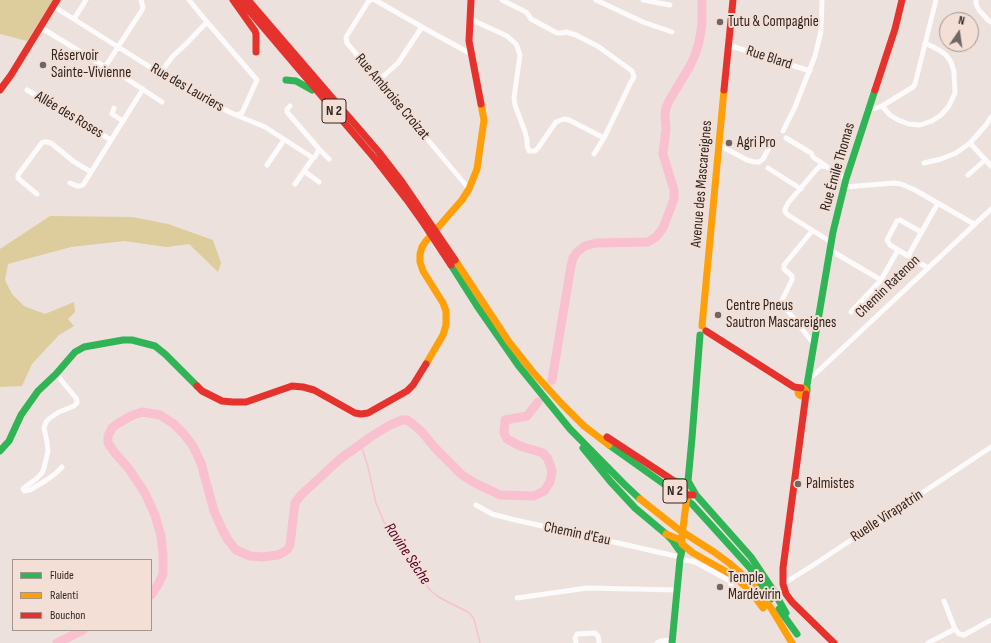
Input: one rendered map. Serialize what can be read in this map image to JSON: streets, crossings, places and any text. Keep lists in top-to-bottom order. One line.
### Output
{"streets":{"main road":["N 2","Rue Émile Thomas","Avenue des Mascareignes"],"street":["Rue Blard","Rue des Lauriers","Rue Ambroise Croizat","Allée des Roses","Chemin Ratenon","Ruelle Virapatrin","Chemin d'Eau"]},"crossings":[["Rue Blard","Avenue des Mascareignes"],["Rue Émile Thomas","Chemin Ratenon"],["Avenue des Mascareignes","Chemin d'Eau"]],"water":["Ravine Sèche"],"places":["Tutu & Compagnie","Réservoir Sainte-Vivienne","Agri Pro","Centre Pneus Sautron Mascareignes","Palmistes","Temple Mardévirin"],"legend":["Fluide","Ralenti","Bouchon"],"north":"top"}
